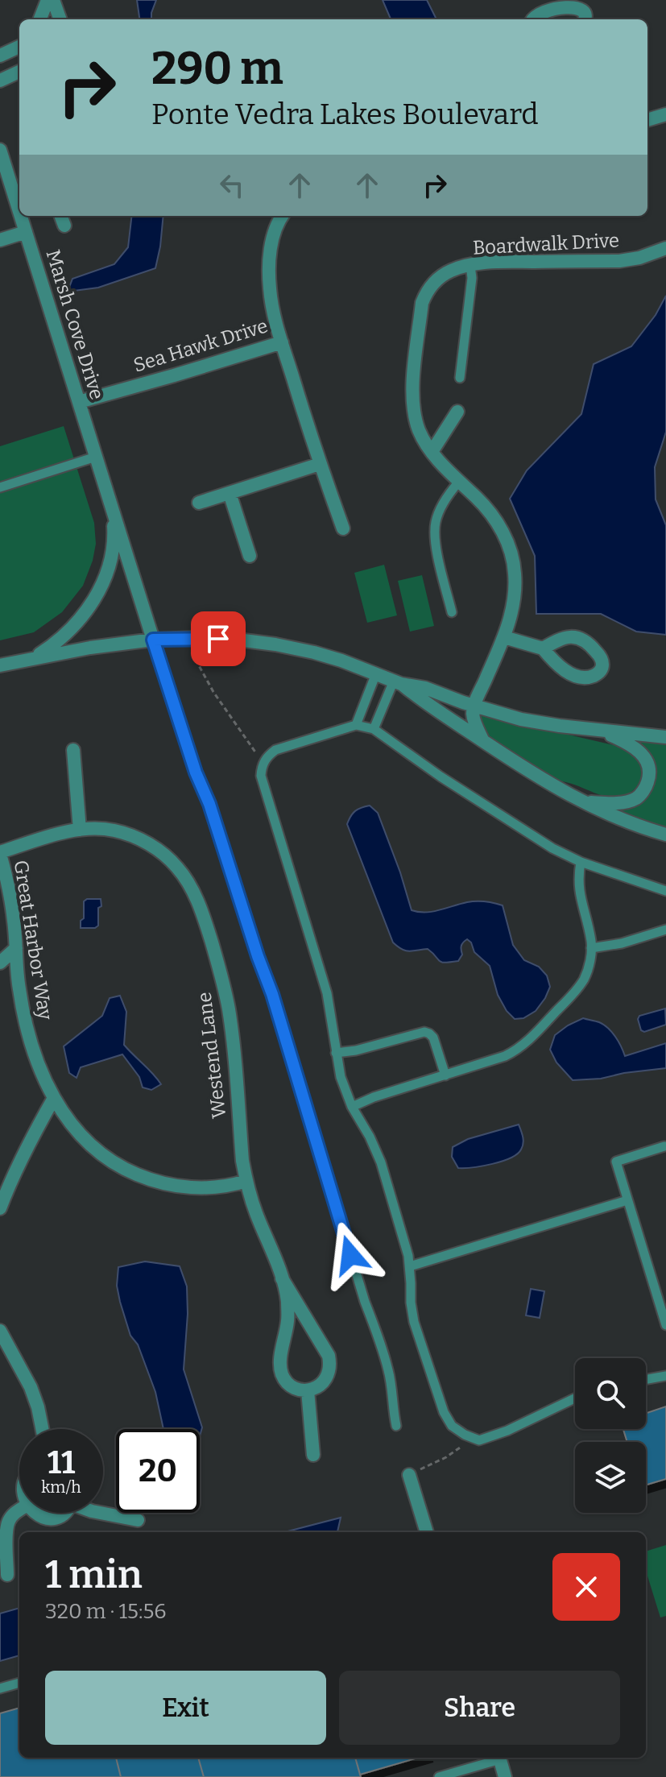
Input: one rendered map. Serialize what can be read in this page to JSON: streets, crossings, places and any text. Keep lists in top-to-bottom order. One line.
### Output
{"streets":{"street":["Boardwalk Drive","Marsh Cove Drive","Sea Hawk Drive","Great Harbor Way","Westend Lane"]},"crossings":[["Marsh Cove Drive","Sea Hawk Drive"],["Great Harbor Way","Westend Lane"]],"page":{"turn":["290 m","Ponte Vedra Lakes Boulevard"],"speed":"11 km/h","limit":"20","heading":["1 min","320 m · 15:56"],"buttons":["Exit","Share"]}}
